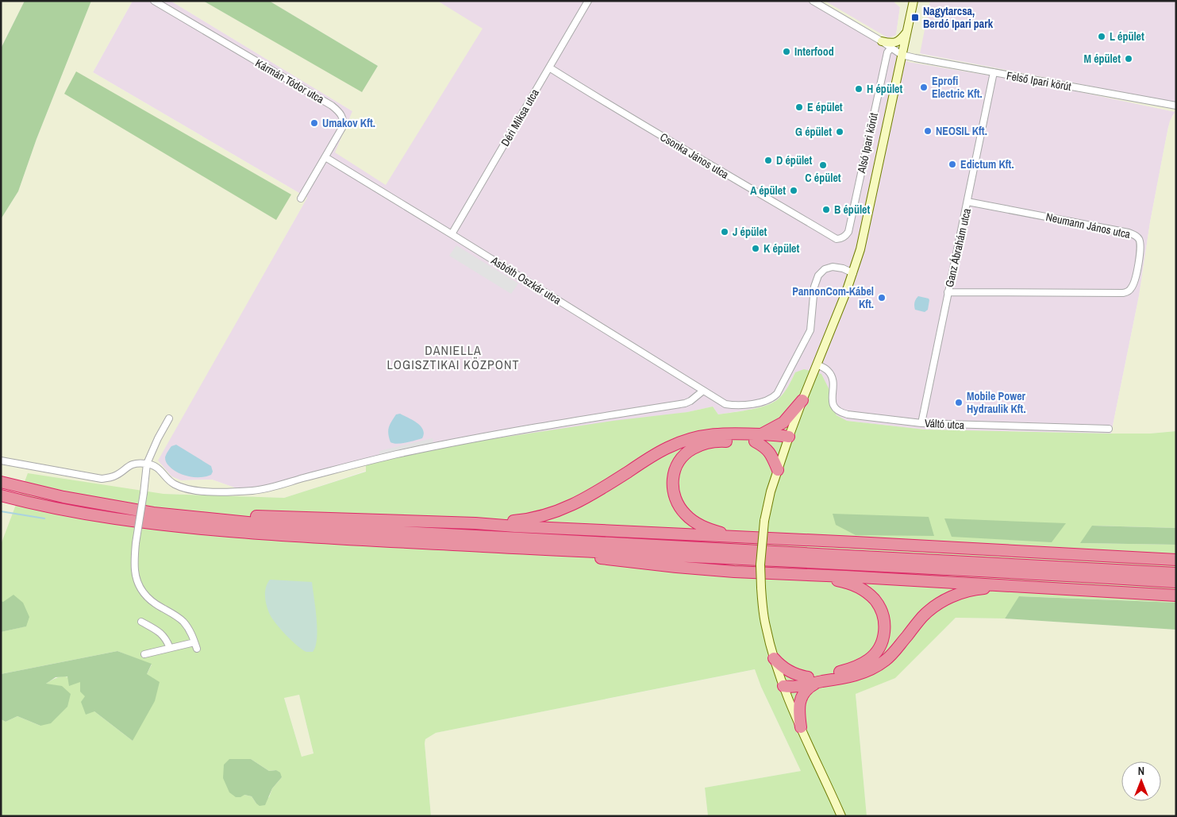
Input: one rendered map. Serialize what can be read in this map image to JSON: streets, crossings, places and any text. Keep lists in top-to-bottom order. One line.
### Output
{"streets":{"street":["Kármán Tódor utca","Felső Ipari körút","Déri Miksa utca","Alsó Ipari körút","Csonka János utca","Neumann János utca","Ganz Ábrahám utca","Asbóth Oszkár utca","Váltó utca"]},"crossings":[["Kármán Tódor utca","Asbóth Oszkár utca"],["Felső Ipari körút","Ganz Ábrahám utca"],["Déri Miksa utca","Csonka János utca"],["Déri Miksa utca","Asbóth Oszkár utca"],["Alsó Ipari körút","Csonka János utca"],["Neumann János utca","Ganz Ábrahám utca"],["Ganz Ábrahám utca","Váltó utca"]],"districts":["DANIELLA LOGISZTIKAI KÖZPONT"],"places":{"transit":["Nagytarcsa, Berdó Ipari park"],"other":["L épület","Interfood","M épület","Eprofi Electric Kft.","H épület","E épület","Umakov Kft.","NEOSIL Kft.","G épület","D épület","Edictum Kft.","C épület","A épület","B épület","J épület","K épület","PannonCom-Kábel Kft.","Mobile Power Hydraulik Kft."]},"north":"top"}
